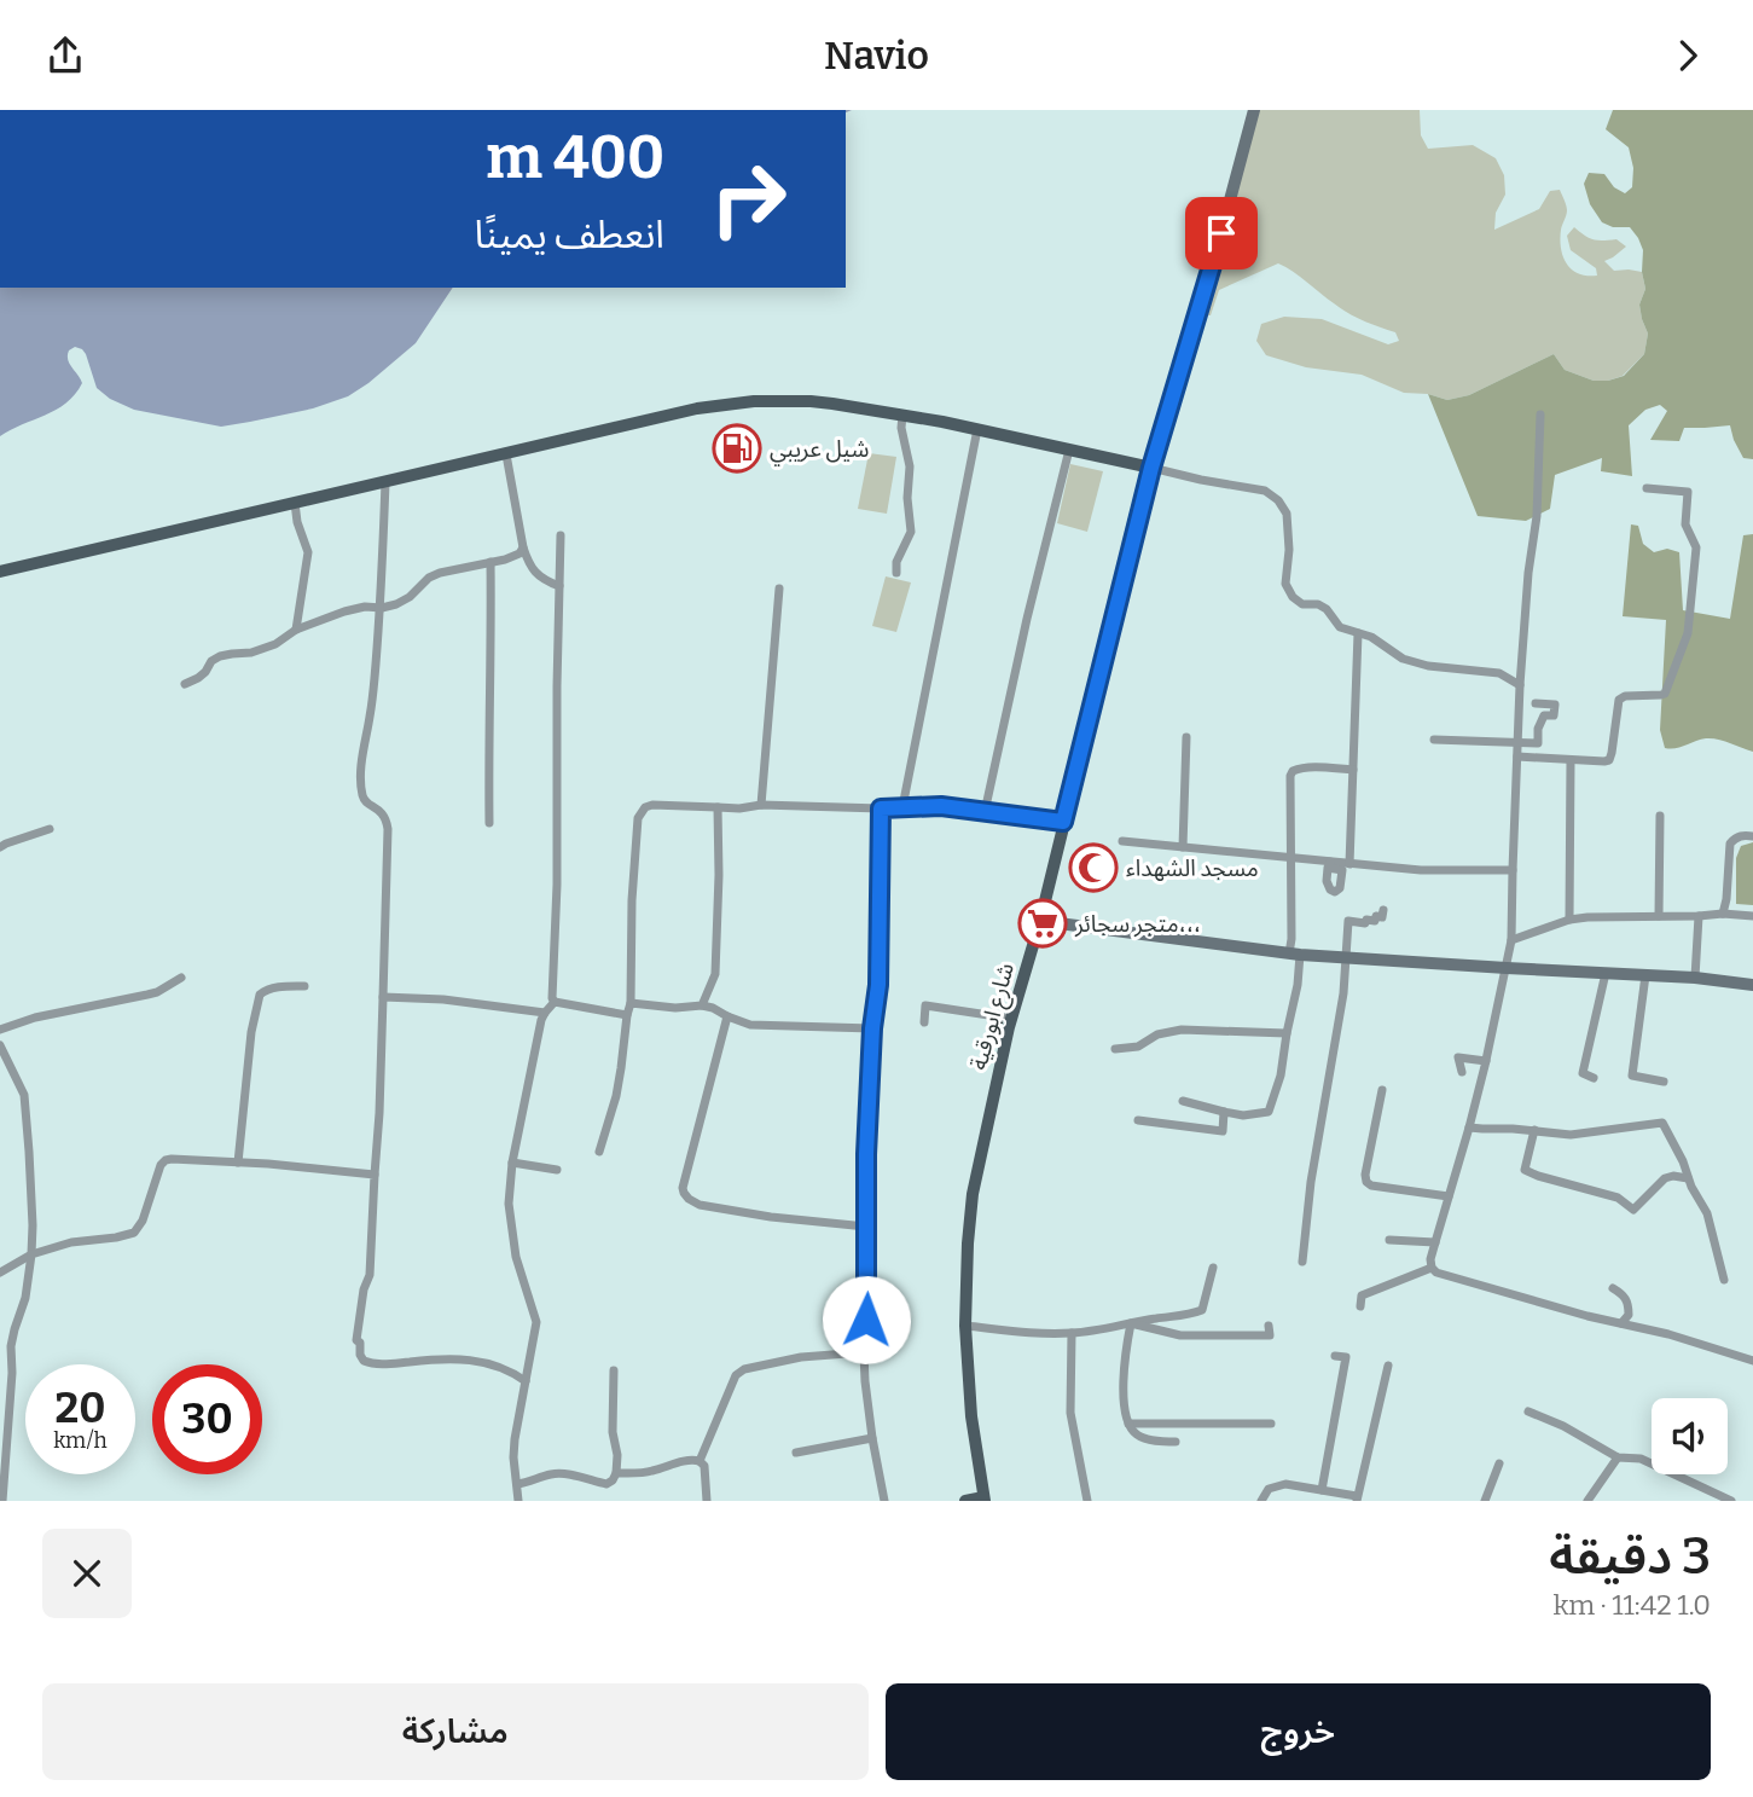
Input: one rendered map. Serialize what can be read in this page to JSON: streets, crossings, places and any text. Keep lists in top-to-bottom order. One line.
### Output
{"streets":{"main road":["شارع ابورقية"]},"places":{"fuel station":["شيل عريبي"],"mosque":["مسجد الشهداء"],"supermarket":["متجر سجائر،،،"]},"page":{"header":"Navio","turn":["400 m","انعطف يمينًا"],"speed":"20 km/h","limit":"30","heading":["3 دقيقة","1.0 km · 11:42"],"buttons":["خروج","مشاركة"]}}
